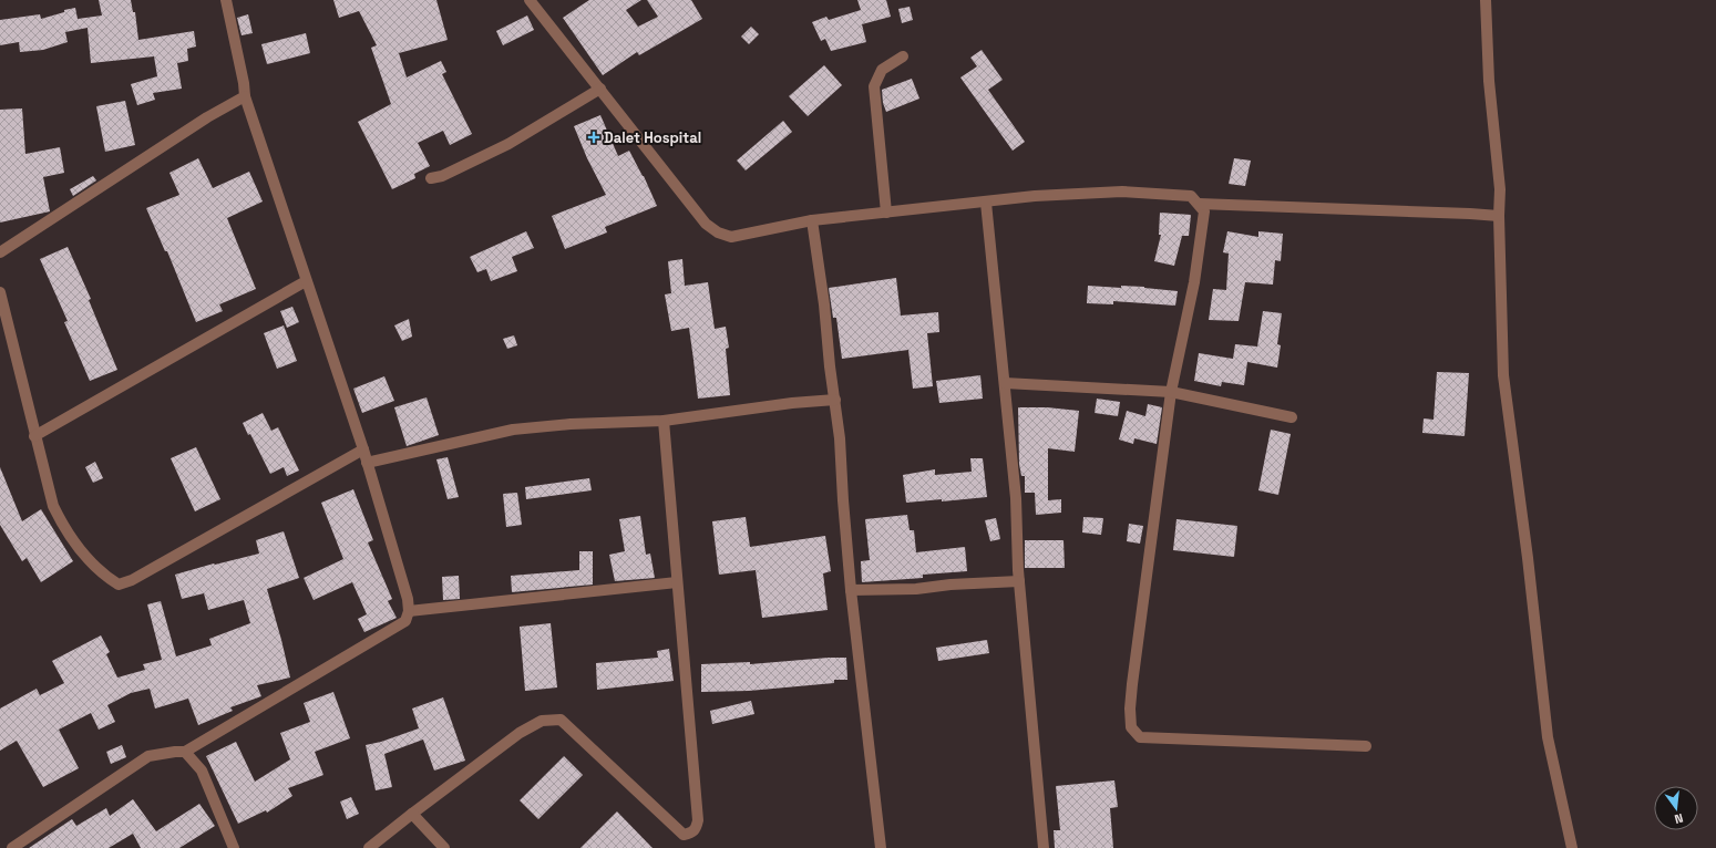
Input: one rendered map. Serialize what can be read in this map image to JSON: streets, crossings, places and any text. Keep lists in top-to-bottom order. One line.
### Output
{"places":{"health":["Dalet Hospital"]},"north":"bottom"}
